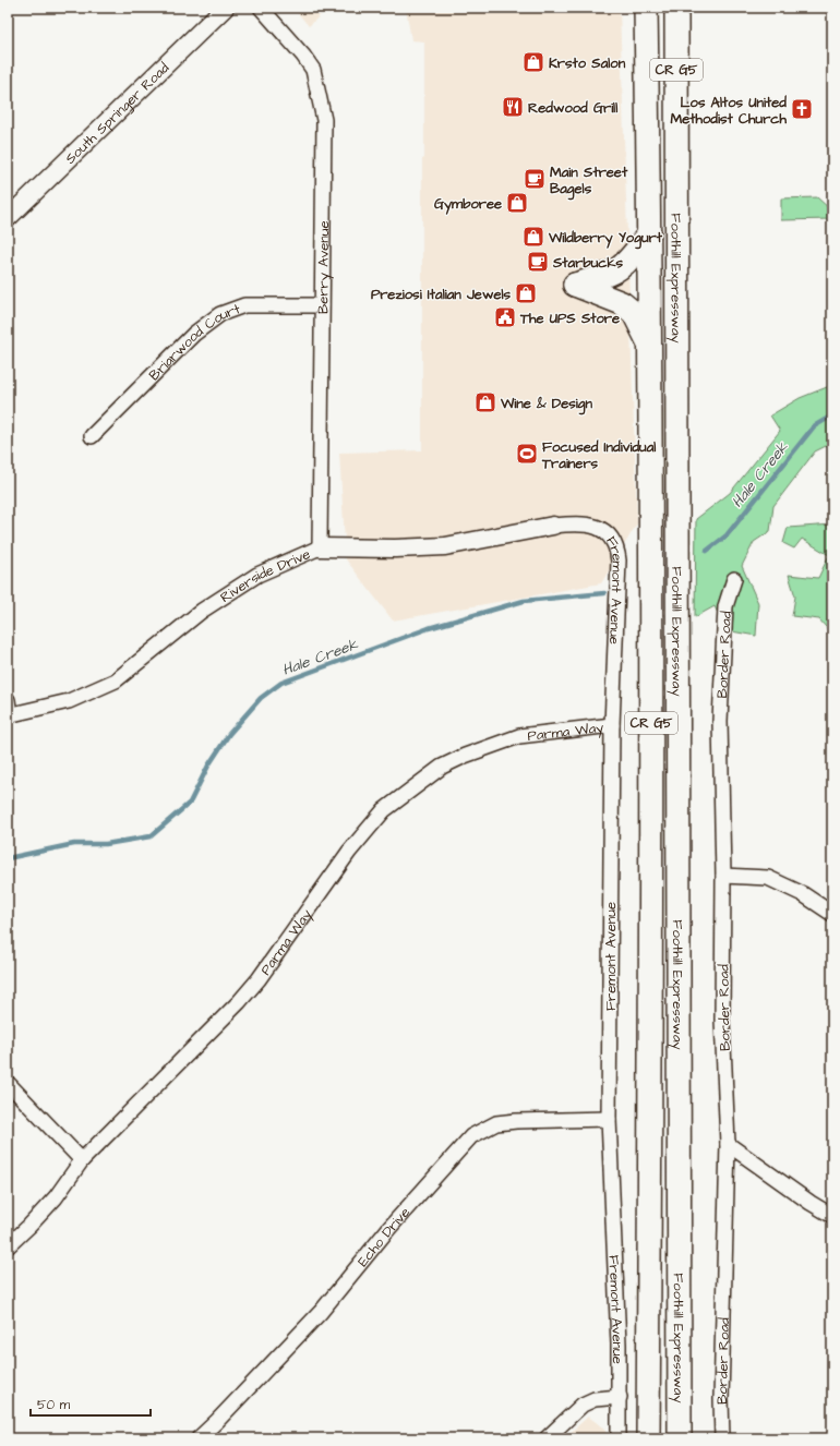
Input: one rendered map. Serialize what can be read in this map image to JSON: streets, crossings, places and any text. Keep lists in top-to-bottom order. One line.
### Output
{"streets":{"highway":["CR G5","Foothill Expressway"],"street":["South Springer Road","Berry Avenue","Briarwood Court","Riverside Drive","Fremont Avenue","Border Road","Parma Way","Echo Drive"]},"crossings":[["Berry Avenue","Briarwood Court"],["Berry Avenue","Riverside Drive"],["Riverside Drive","Fremont Avenue"],["Fremont Avenue","Parma Way"],["Fremont Avenue","Echo Drive"]],"water":["Hale Creek"],"places":{"shop":["Krsto Salon","Gymboree","Wildberry Yogurt","Preziosi Italian Jewels","Wine & Design"],"restaurant":["Redwood Grill"],"church":["Los Altos United Methodist Church"],"cafe":["Main Street Bagels","Starbucks"],"public building":["The UPS Store"],"sports":["Focused Individual Trainers"]},"scale_bar":"50 m"}
